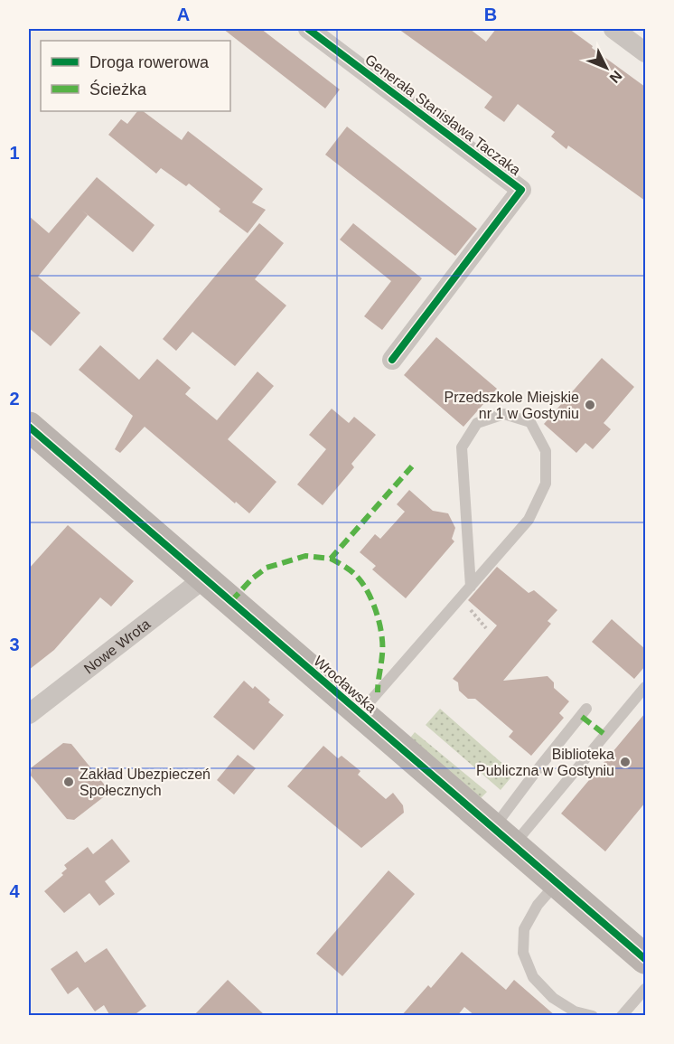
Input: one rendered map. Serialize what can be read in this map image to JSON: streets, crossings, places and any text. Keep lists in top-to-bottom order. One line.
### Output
{"streets":{"street":["Generała Stanisława Taczaka","Nowe Wrota","Wrocławska"]},"crossings":[["Nowe Wrota","Wrocławska"]],"places":["Przedszkole Miejskie nr 1 w Gostyniu","Biblioteka Publiczna w Gostyniu","Zakład Ubezpieczeń Społecznych"],"legend":["Droga rowerowa","Ścieżka"],"north":"bottom right","grid":{"columns":["A","B"],"rows":["1","2","3","4"]}}
